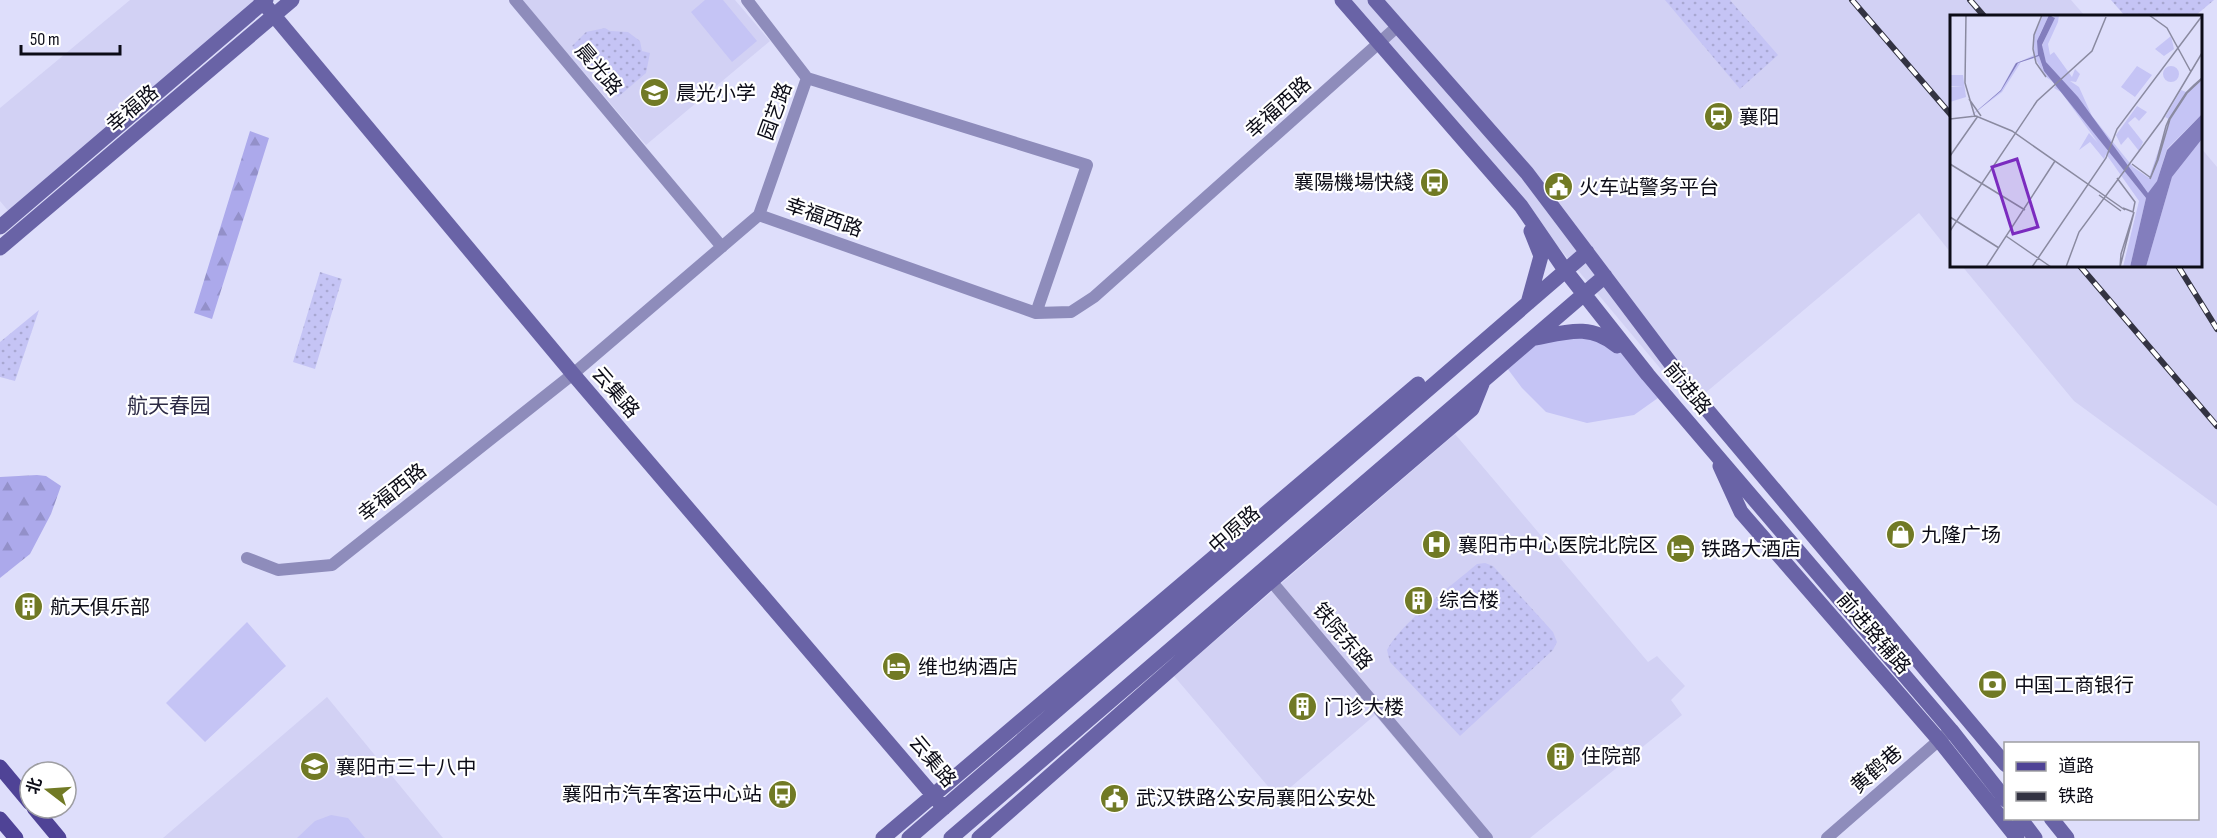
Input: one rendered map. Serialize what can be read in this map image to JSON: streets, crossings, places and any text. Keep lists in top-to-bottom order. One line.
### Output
{"streets":{"main road":["幸福路","前进路","云集路","中原路"],"street":["晨光路","幸福西路","园艺路","铁院东路","黄鹤巷"]},"crossings":[["晨光路","幸福西路"],["幸福西路","园艺路"],["幸福西路","前进路"],["幸福西路","云集路"],["幸福路","云集路"],["前进路","中原路"],["前进路","黄鹤巷"],["云集路","中原路"]],"districts":["航天春园"],"places":{"school or university":["晨光小学","襄阳市三十八中"],"station":["襄阳"],"bus stop":["襄陽機場快綫","襄阳市汽车客运中心站"],"public building":["火车站警务平台","武汉铁路公安局襄阳公安处"],"shop":["九隆广场"],"hospital":["襄阳市中心医院北院区"],"hotel":["铁路大酒店","维也纳酒店"],"building":["综合楼","航天俱乐部","门诊大楼","住院部"],"bank":["中国工商银行"]},"legend":["道路","铁路"],"scale_bar":"50 m","north":"left"}
